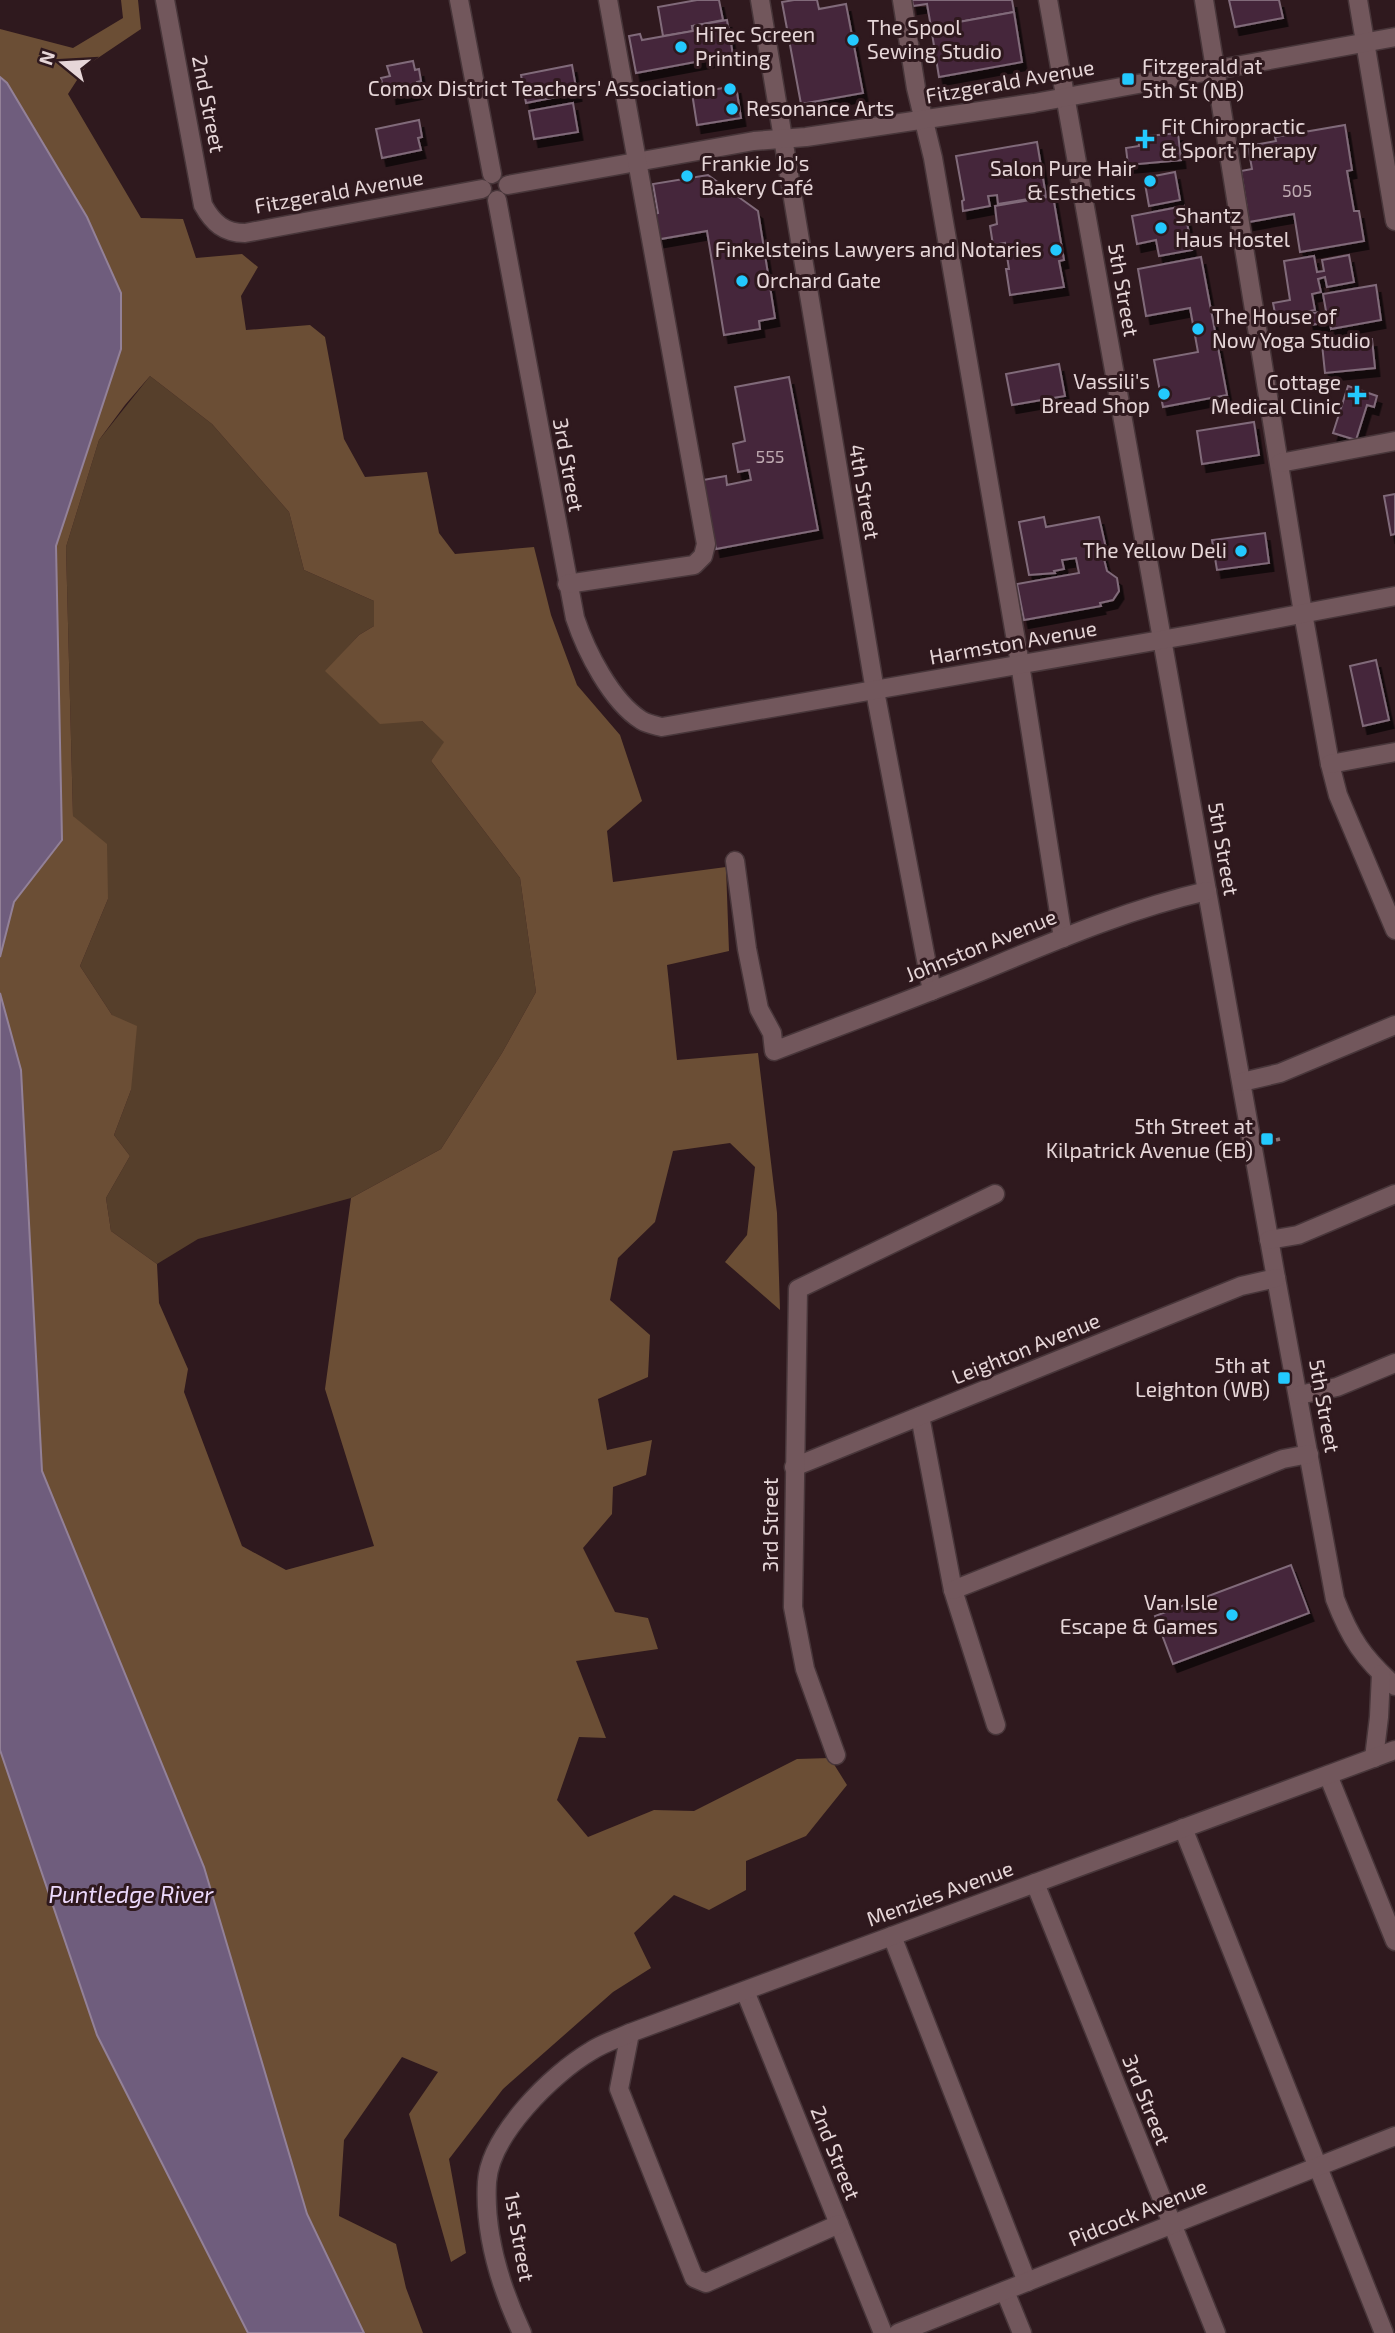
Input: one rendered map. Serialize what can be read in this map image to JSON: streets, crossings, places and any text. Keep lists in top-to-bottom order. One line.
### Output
{"streets":{"street":["Fitzgerald Avenue","2nd Street","5th Street","3rd Street","4th Street","Harmston Avenue","Johnston Avenue","Leighton Avenue","Menzies Avenue","Pidcock Avenue","1st Street"]},"crossings":[["Fitzgerald Avenue","2nd Street"],["Fitzgerald Avenue","5th Street"],["Fitzgerald Avenue","3rd Street"],["Fitzgerald Avenue","4th Street"],["2nd Street","Menzies Avenue"],["5th Street","Harmston Avenue"],["5th Street","Johnston Avenue"],["5th Street","Leighton Avenue"],["3rd Street","Harmston Avenue"],["3rd Street","Leighton Avenue"],["3rd Street","Menzies Avenue"],["3rd Street","Pidcock Avenue"],["4th Street","Harmston Avenue"],["4th Street","Johnston Avenue"],["Menzies Avenue","1st Street"]],"water":["Puntledge River"],"places":{"other":["The Spool Sewing Studio","HiTec Screen Printing","Comox District Teachers' Association","Resonance Arts","Frankie Jo's Bakery Café","Salon Pure Hair & Esthetics","Shantz Haus Hostel","Finkelsteins Lawyers and Notaries","Orchard Gate","The House of Now Yoga Studio","Vassili's Bread Shop","The Yellow Deli","Van Isle Escape & Games"],"transit":["Fitzgerald at 5th St (NB)","5th Street at Kilpatrick Avenue (EB)","5th at Leighton (WB)"],"health":["Fit Chiropractic & Sport Therapy","Cottage Medical Clinic"]},"house_numbers":["505","555"],"north":"left"}
